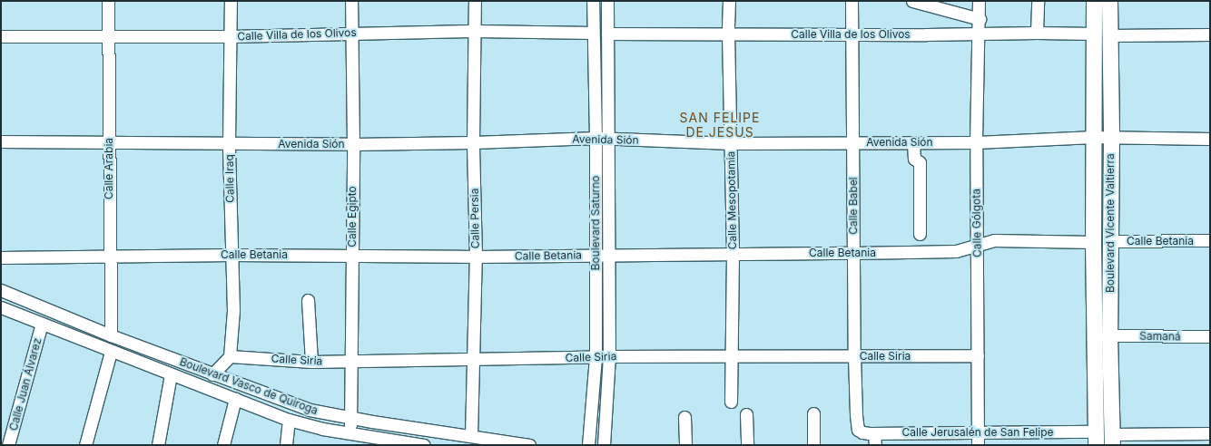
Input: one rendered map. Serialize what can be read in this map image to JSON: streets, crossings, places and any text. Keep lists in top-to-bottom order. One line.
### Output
{"streets":{"main road":["Boulevard Vicente Valtierra"],"street":["Calle Villa de los Olivos","Avenida Sión","Calle Arabia","Calle Iraq","Calle Mesopotamia","Calle Babel","Calle Egipto","Calle Persia","Boulevard Saturno","Calle Gólgota","Calle Betania","Samaná","Calle Siria","Calle Juan Álvarez","Boulevard Vasco de Quiroga","Calle Jerusalén de San Felipe"]},"crossings":[["Calle Villa de los Olivos","Calle Arabia"],["Calle Villa de los Olivos","Calle Iraq"],["Calle Villa de los Olivos","Calle Mesopotamia"],["Calle Villa de los Olivos","Calle Babel"],["Calle Villa de los Olivos","Calle Egipto"],["Calle Villa de los Olivos","Calle Persia"],["Calle Villa de los Olivos","Boulevard Saturno"],["Calle Villa de los Olivos","Calle Gólgota"],["Calle Villa de los Olivos","Boulevard Vicente Valtierra"],["Avenida Sión","Calle Arabia"],["Avenida Sión","Calle Iraq"],["Avenida Sión","Calle Mesopotamia"],["Avenida Sión","Calle Babel"],["Avenida Sión","Calle Egipto"],["Avenida Sión","Calle Persia"],["Avenida Sión","Boulevard Saturno"],["Avenida Sión","Calle Gólgota"],["Avenida Sión","Boulevard Vicente Valtierra"],["Calle Arabia","Calle Betania"],["Calle Arabia","Boulevard Vasco de Quiroga"],["Calle Iraq","Calle Betania"],["Calle Iraq","Calle Siria"],["Calle Mesopotamia","Calle Betania"],["Calle Mesopotamia","Calle Siria"],["Calle Babel","Calle Betania"],["Calle Babel","Calle Siria"],["Calle Babel","Calle Jerusalén de San Felipe"],["Calle Egipto","Calle Betania"],["Calle Egipto","Calle Siria"],["Calle Egipto","Boulevard Vasco de Quiroga"],["Calle Persia","Calle Betania"],["Calle Persia","Calle Siria"],["Calle Persia","Boulevard Vasco de Quiroga"],["Boulevard Saturno","Calle Betania"],["Boulevard Saturno","Calle Siria"],["Calle Gólgota","Calle Betania"],["Calle Gólgota","Calle Siria"],["Calle Gólgota","Calle Jerusalén de San Felipe"],["Boulevard Vicente Valtierra","Calle Betania"],["Boulevard Vicente Valtierra","Samaná"],["Boulevard Vicente Valtierra","Calle Jerusalén de San Felipe"],["Calle Juan Álvarez","Boulevard Vasco de Quiroga"]],"districts":["SAN FELIPE DE JESUS"]}
